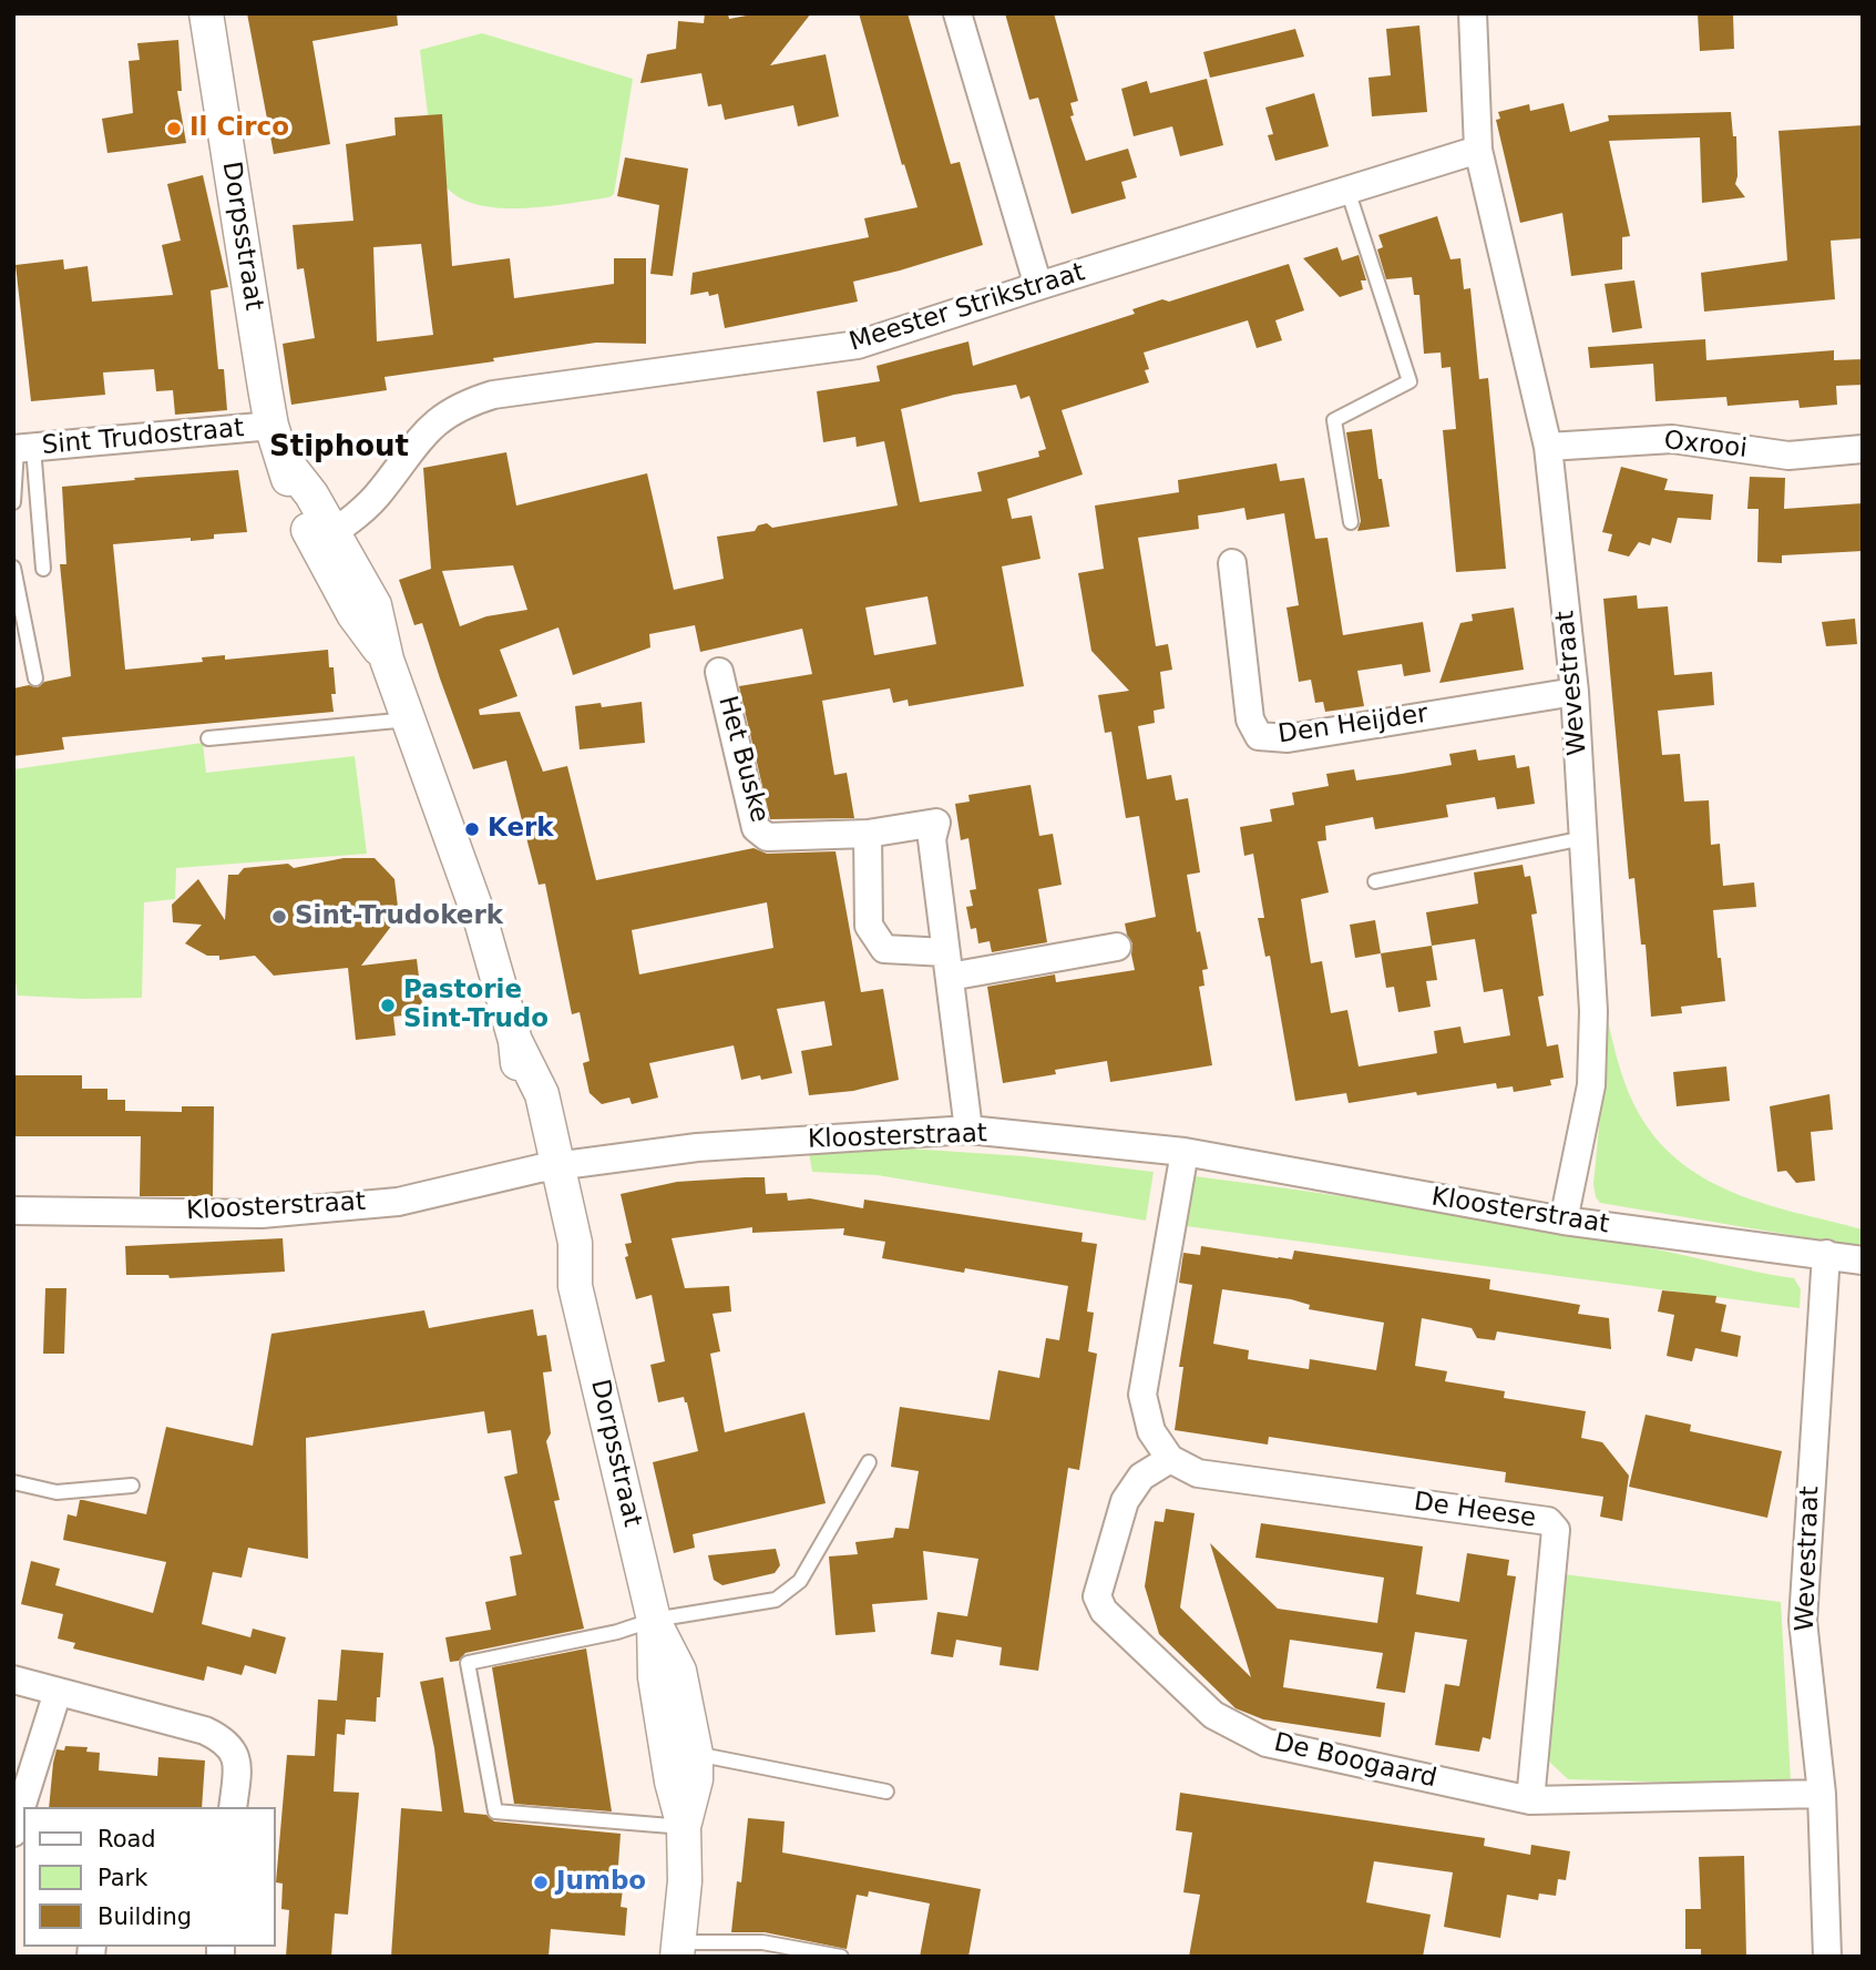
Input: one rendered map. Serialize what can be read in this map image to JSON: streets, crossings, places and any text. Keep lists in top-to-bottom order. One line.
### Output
{"streets":{"street":["Dorpsstraat","Meester Strikstraat","Sint Trudostraat","Oxrooi","Wevestraat","Den Heijder","Het Buske","Kloosterstraat","De Heese","De Boogaard"]},"crossings":[["Dorpsstraat","Meester Strikstraat"],["Dorpsstraat","Sint Trudostraat"],["Dorpsstraat","Kloosterstraat"],["Meester Strikstraat","Wevestraat"],["Oxrooi","Wevestraat"],["Wevestraat","Den Heijder"],["Wevestraat","Kloosterstraat"],["Wevestraat","De Boogaard"],["Het Buske","Kloosterstraat"],["De Heese","De Boogaard"]],"districts":["Stiphout"],"places":["Il Circo","Kerk","Sint-Trudokerk","Pastorie Sint-Trudo","Jumbo"],"legend":["Road","Park","Building"]}
